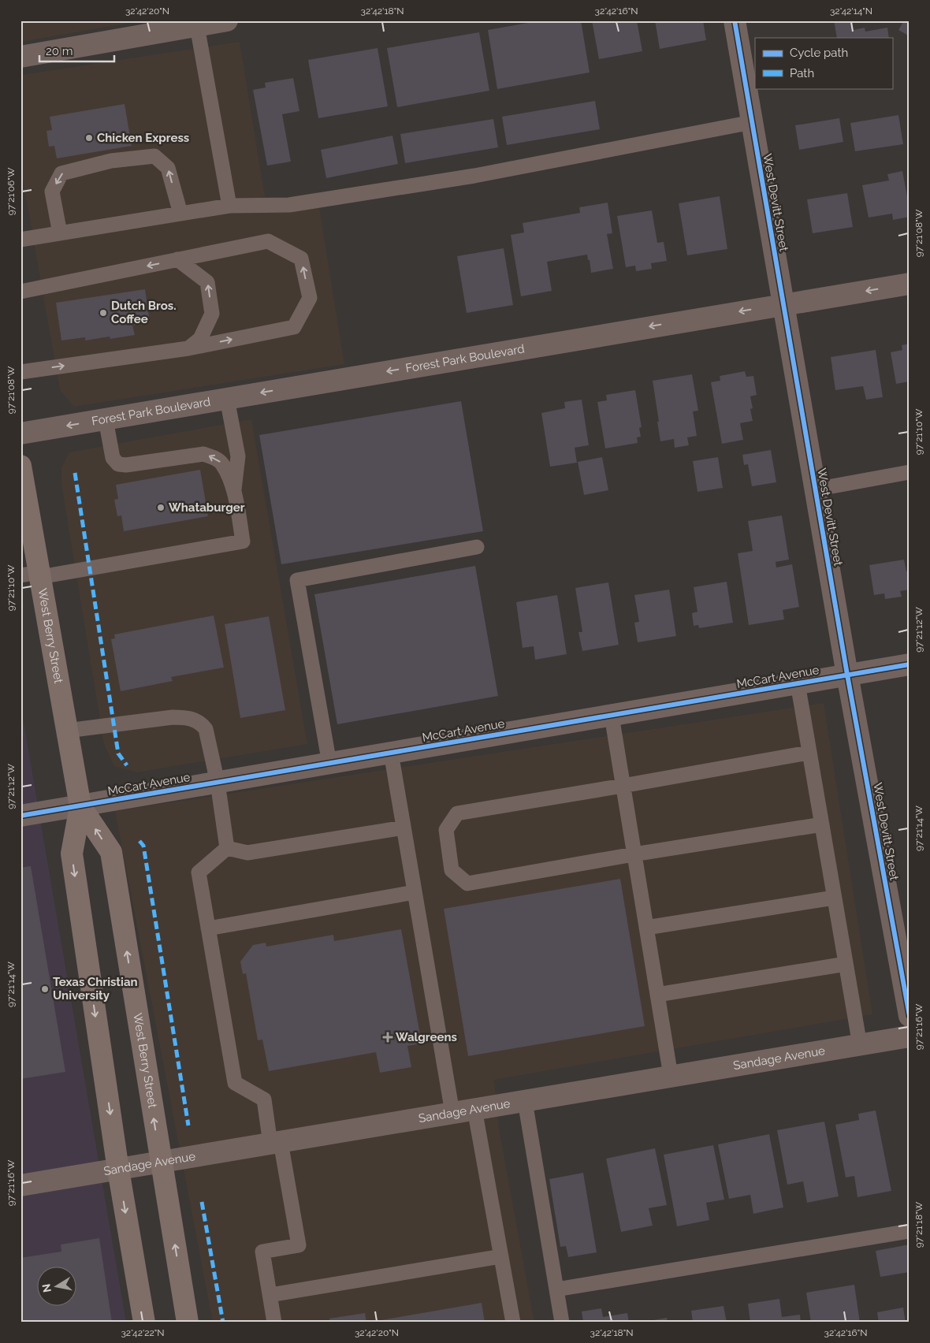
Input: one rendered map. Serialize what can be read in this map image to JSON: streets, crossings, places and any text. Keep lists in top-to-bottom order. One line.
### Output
{"streets":{"main road":["West Berry Street"],"street":["West Devitt Street","Forest Park Boulevard","McCart Avenue","Sandage Avenue"]},"crossings":[["West Devitt Street","Forest Park Boulevard"],["West Devitt Street","McCart Avenue"],["West Berry Street","McCart Avenue"],["West Berry Street","Sandage Avenue"]],"one_way":["Forest Park Boulevard"],"places":{"other":["Chicken Express","Dutch Bros. Coffee","Whataburger","Texas Christian University"],"health":["Walgreens"]},"legend":["Cycle path","Path"],"scale_bar":"20 m","north":"left","coordinates":["32°42'20\"N","32°42'18\"N","32°42'16\"N","32°42'14\"N","97°21'06\"W","97°21'08\"W","97°21'10\"W","97°21'12\"W","97°21'14\"W","97°21'16\"W","97°21'18\"W","32°42'22\"N"]}
